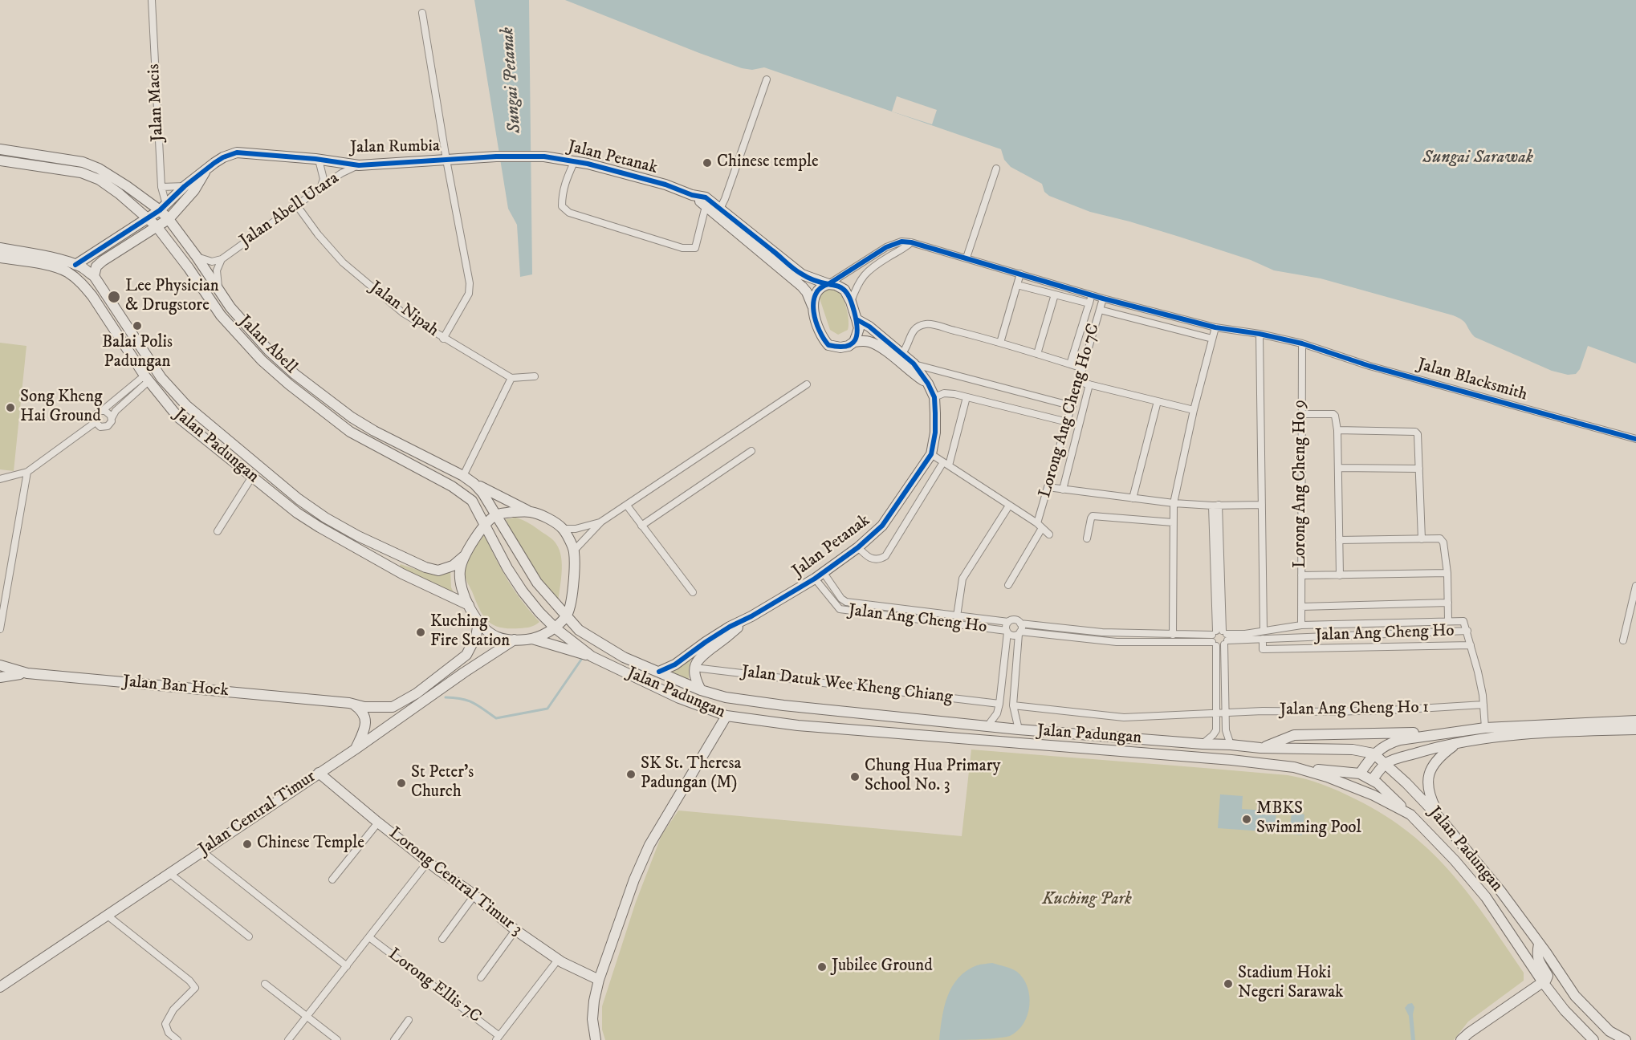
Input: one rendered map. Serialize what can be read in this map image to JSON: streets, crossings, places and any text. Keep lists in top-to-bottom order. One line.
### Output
{"streets":{"main road":["Jalan Rumbia","Jalan Petanak","Jalan Abell","Jalan Padungan","Jalan Ban Hock","Jalan Central Timur","Lorong Central Timur 3"],"street":["Jalan Macis","Jalan Abell Utara","Jalan Nipah","Jalan Blacksmith","Lorong Ang Cheng Ho 7C","Lorong Ang Cheng Ho 9","Jalan Ang Cheng Ho","Jalan Datuk Wee Kheng Chiang","Jalan Ang Cheng Ho 1","Lorong Ellis 7C"]},"crossings":[["Jalan Macis","Jalan Abell"],["Jalan Rumbia","Jalan Petanak"],["Jalan Rumbia","Jalan Abell Utara"],["Jalan Petanak","Jalan Padungan"],["Jalan Petanak","Jalan Ang Cheng Ho"],["Jalan Petanak","Jalan Datuk Wee Kheng Chiang"],["Jalan Abell Utara","Jalan Nipah"],["Jalan Abell","Jalan Padungan"],["Jalan Blacksmith","Lorong Ang Cheng Ho 7C"],["Jalan Blacksmith","Lorong Ang Cheng Ho 9"],["Lorong Ang Cheng Ho 9","Jalan Ang Cheng Ho"],["Jalan Central Timur","Lorong Central Timur 3"]],"water":["Sungai Petanak","Sungai Sarawak"],"parks":["Kuching Park"],"places":["Chinese temple","Lee Physician & Drugstore","Balai Polis Padungan","Song Kheng Hai Ground","Kuching Fire Station","SK St. Theresa Padungan (M)","Chung Hua Primary School No. 3","St Peter’s Church","MBKS Swimming Pool","Chinese Temple","Jubilee Ground","Stadium Hoki Negeri Sarawak"]}
